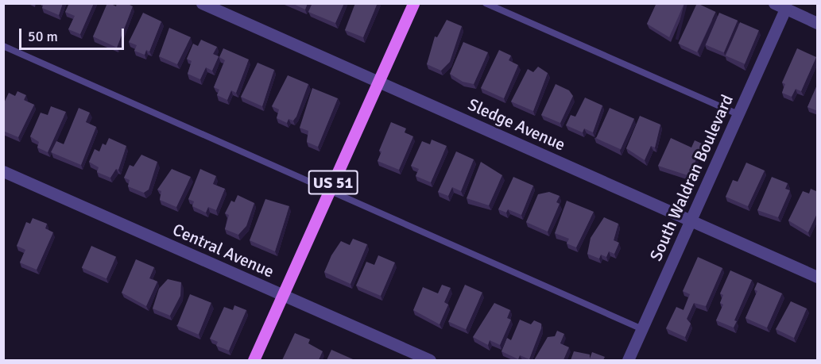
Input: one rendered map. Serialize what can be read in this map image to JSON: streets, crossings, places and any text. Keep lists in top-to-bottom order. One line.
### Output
{"streets":{"main road":["US 51"],"street":["Sledge Avenue","South Waldran Boulevard","Central Avenue"]},"crossings":[["Sledge Avenue","South Waldran Boulevard"],["Sledge Avenue","US 51"],["US 51","Central Avenue"]],"scale_bar":"50 m"}
